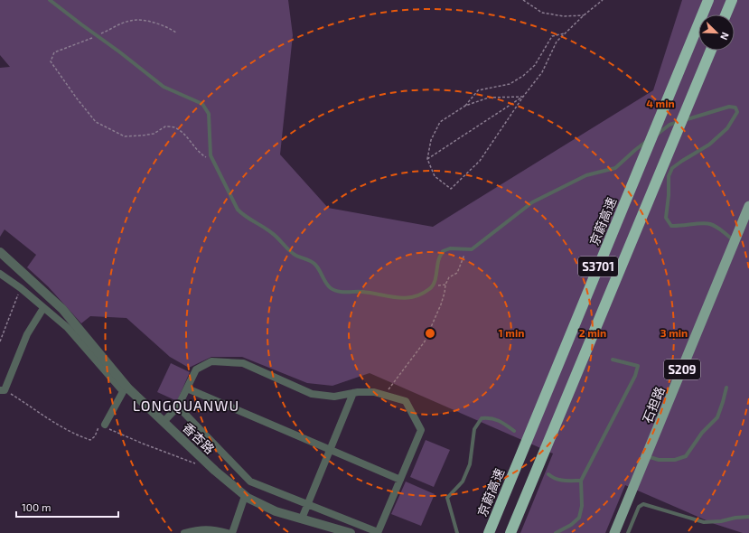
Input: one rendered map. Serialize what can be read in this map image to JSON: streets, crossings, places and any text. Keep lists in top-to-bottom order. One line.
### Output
{"streets":{"highway":["京蔚高速","S3701"],"main road":["S209","石担路"],"street":["香杏路"]},"districts":["LONGQUANWU"],"scale_bar":"100 m","north":"bottom right","rings":["4 min","1 min","2 min","3 min"]}
